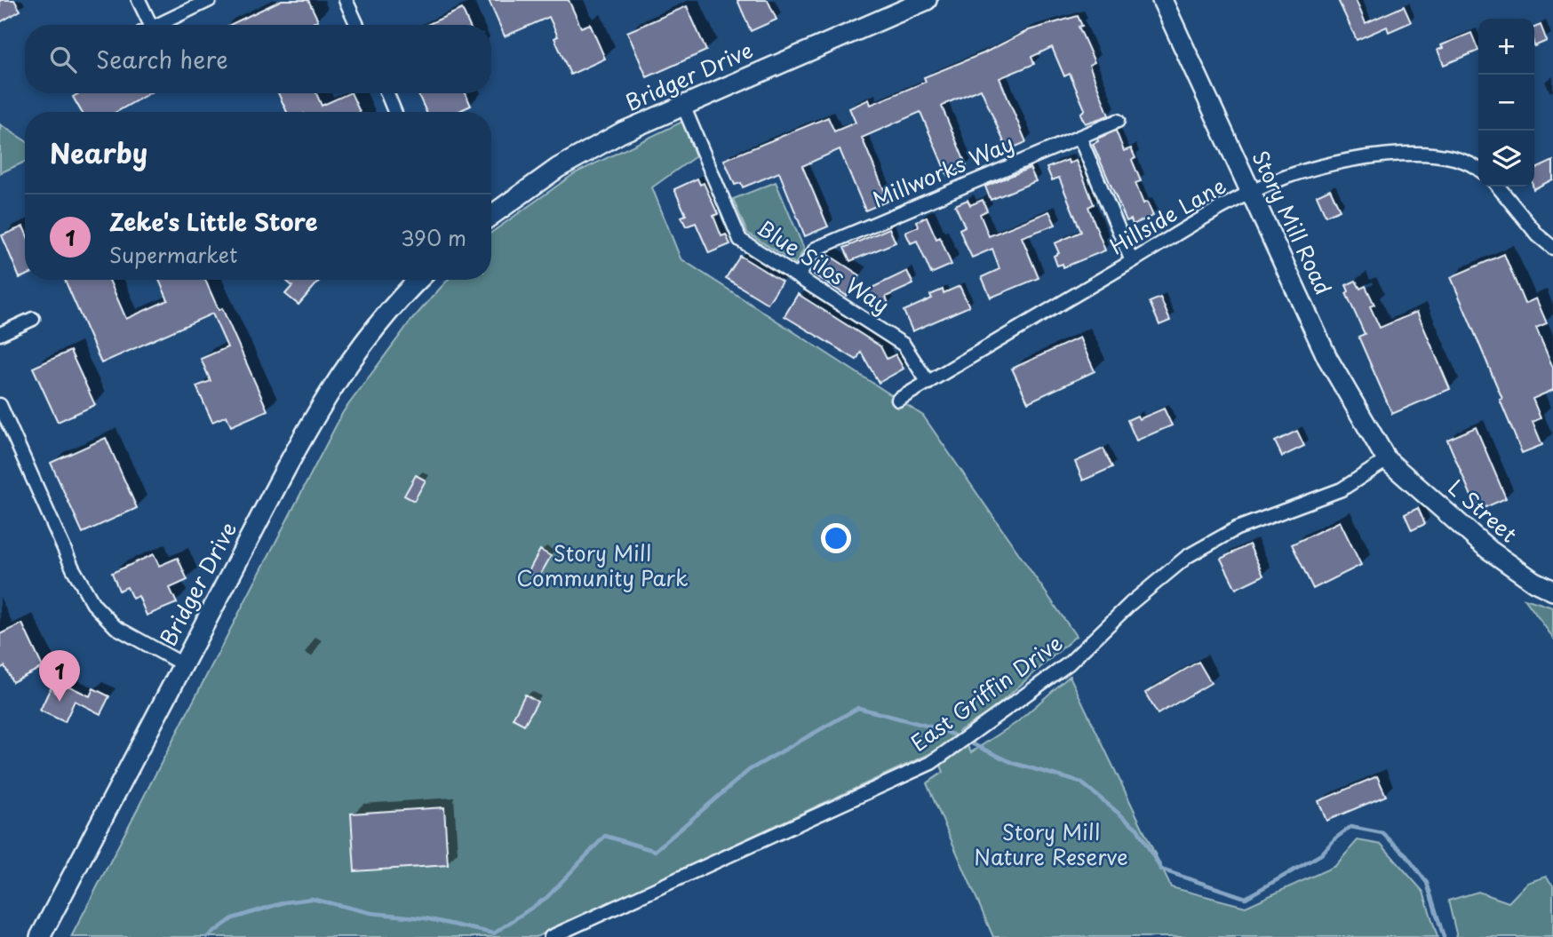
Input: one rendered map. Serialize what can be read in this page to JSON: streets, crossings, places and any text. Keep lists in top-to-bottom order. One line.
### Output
{"streets":{"main road":["Bridger Drive","Story Mill Road","L Street"],"street":["Millworks Way","Hillside Lane","Blue Silos Way","East Griffin Drive"]},"crossings":[["Bridger Drive","Blue Silos Way"],["Millworks Way","Blue Silos Way"],["Hillside Lane","Story Mill Road"],["Hillside Lane","Blue Silos Way"],["Story Mill Road","L Street"],["Story Mill Road","East Griffin Drive"],["L Street","East Griffin Drive"]],"parks":["Story Mill Community Park","Story Mill Nature Reserve"],"page":{"map_buttons":["+","−"],"search":"Search here","heading":"Nearby","list":[{"mark":"1","name":"Zeke's Little Store","note":"Supermarket","value":"390 m"}],"pins":"1"}}
